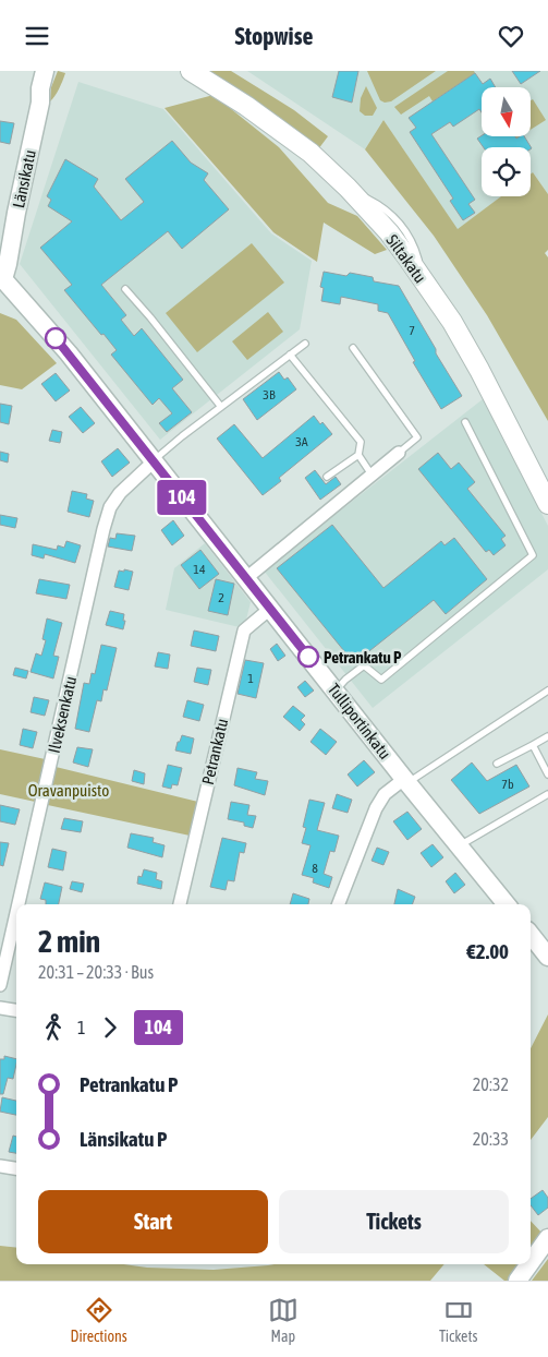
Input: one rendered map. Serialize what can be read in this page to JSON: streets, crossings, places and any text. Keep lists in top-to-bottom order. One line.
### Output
{"streets":{"main road":["Siltakatu"],"street":["Länsikatu","Ilveksenkatu","Tulliportinkatu","Petrankatu"]},"crossings":[["Länsikatu","Tulliportinkatu"],["Ilveksenkatu","Tulliportinkatu"],["Tulliportinkatu","Petrankatu"]],"parks":["Oravanpuisto"],"places":["Petrankatu P"],"lines":["bus line 104"],"house_numbers":["7","3B","3A","14","2","1","7b","8"],"north":"bottom","page":{"header":"Stopwise","on_map":"104","heading":["2 min","20:31 – 20:33 · Bus","€2.00"],"legs":["1","104"],"list":[{"name":"Petrankatu P","value":"20:32"},{"name":"Länsikatu P","value":"20:33"}],"buttons":["Start","Tickets"],"tabs":["Directions","Map","Tickets"]}}
